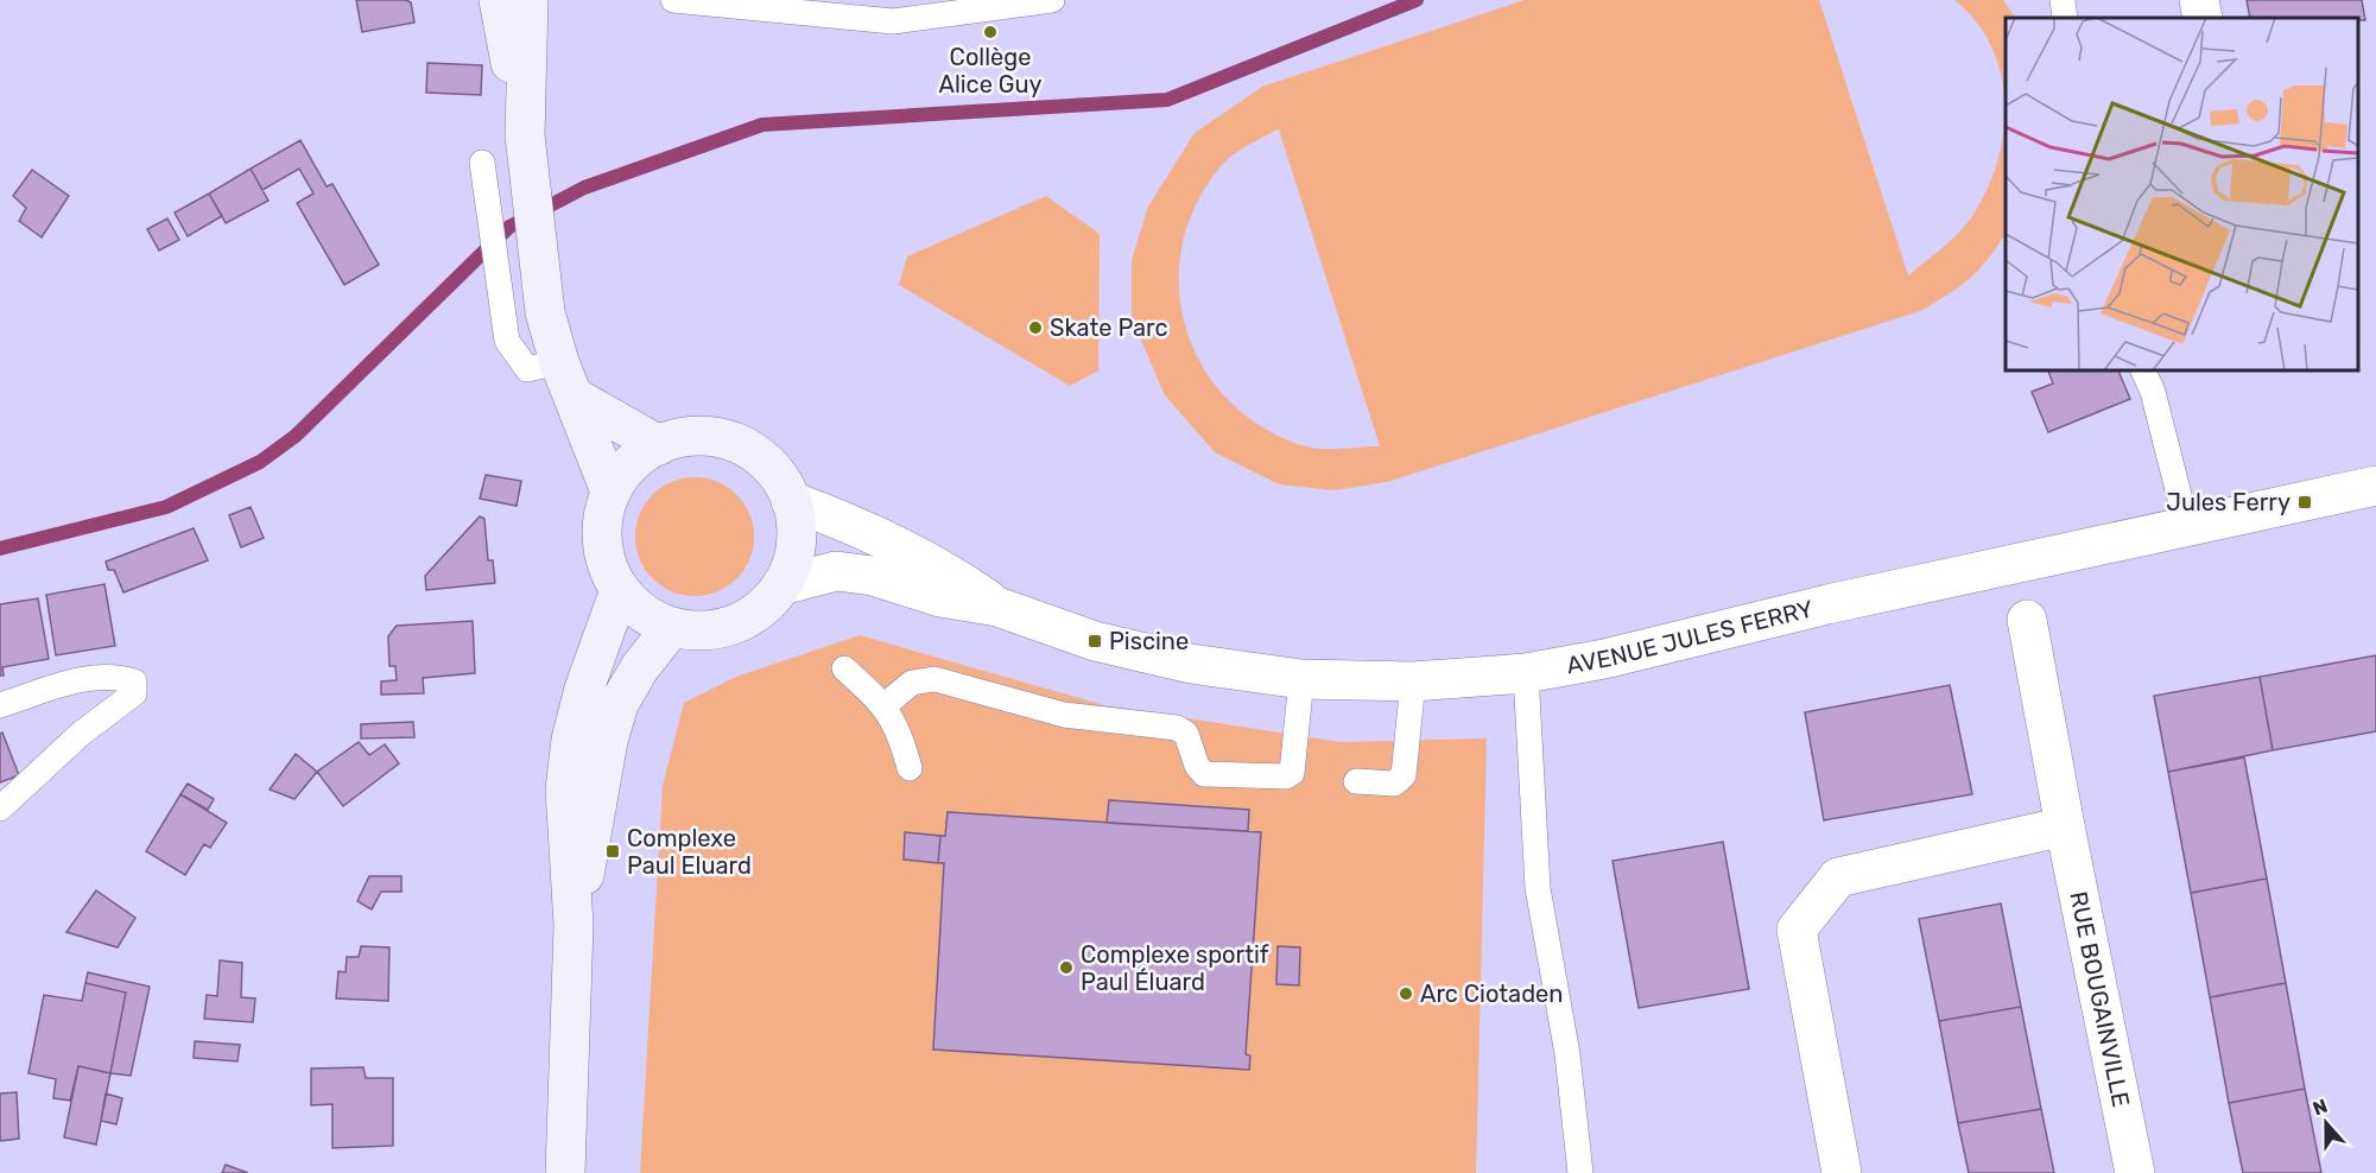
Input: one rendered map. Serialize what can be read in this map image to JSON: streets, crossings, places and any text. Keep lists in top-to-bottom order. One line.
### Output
{"streets":{"street":["AVENUE JULES FERRY","RUE BOUGAINVILLE"]},"places":{"other":["Collège Alice Guy","Skate Parc","Complexe sportif Paul Éluard","Arc Ciotaden"],"transit":["Jules Ferry","Piscine","Complexe Paul Eluard"]},"north":"top"}
